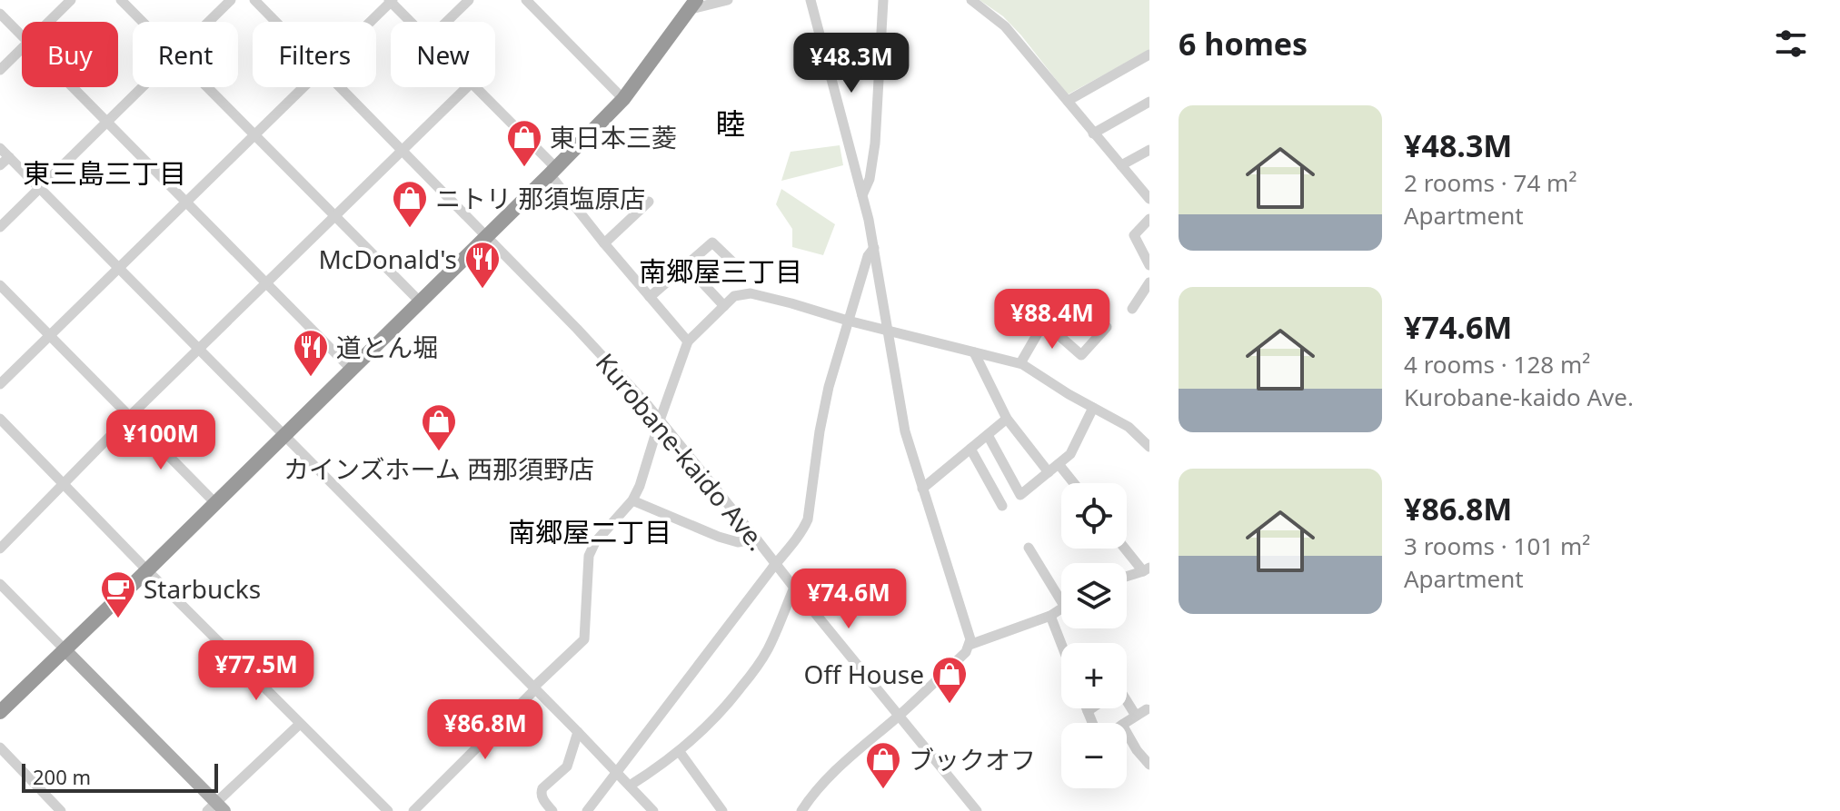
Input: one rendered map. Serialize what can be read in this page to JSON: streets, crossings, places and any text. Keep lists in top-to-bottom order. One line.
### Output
{"streets":{"street":["Kurobane-kaido Ave."]},"districts":["睦","東三島三丁目","南郷屋三丁目","南郷屋二丁目"],"places":{"shop":["東日本三菱","ニトリ 那須塩原店","カインズホーム 西那須野店","Off House","ブックオフ"],"restaurant":["McDonald's","道とん堀"],"cafe":["Starbucks"]},"scale_bar":"200 m","page":{"heading":"6 homes","chip":["Buy","Rent","Filters","New"],"price":["¥48.3M","¥88.4M","¥100M","¥74.6M","¥77.5M","¥86.8M"],"list":[{"name":"¥48.3M","note":"2 rooms · 74 m² · Apartment"},{"name":"¥74.6M","note":"4 rooms · 128 m² · Kurobane-kaido Ave."},{"name":"¥86.8M","note":"3 rooms · 101 m² · Apartment"}],"map_buttons":["+","−"],"scale":"200 m"}}
